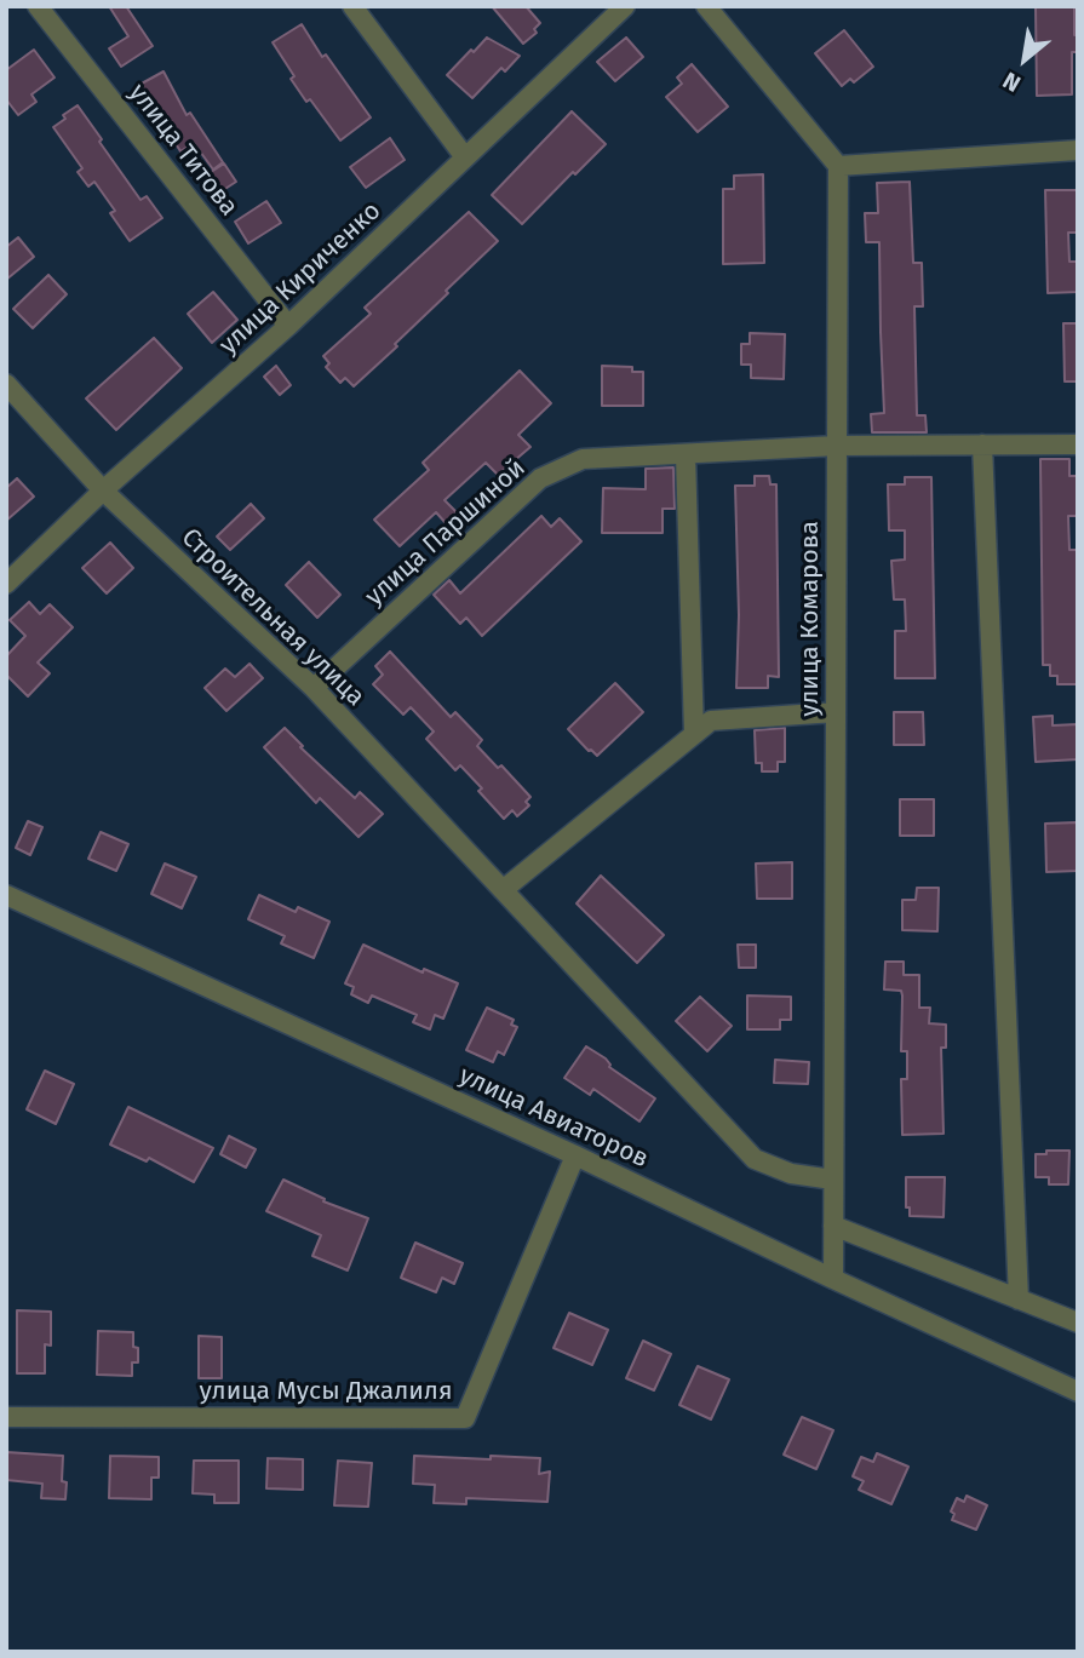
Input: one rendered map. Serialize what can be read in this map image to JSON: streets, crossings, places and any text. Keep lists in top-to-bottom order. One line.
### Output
{"streets":{"street":["улица Титова","улица Кириченко","улица Паршиной","Строительная улица","улица Комарова","улица Авиаторов","улица Мусы Джалиля"]},"crossings":[["улица Титова","улица Кириченко"],["улица Кириченко","Строительная улица"],["улица Паршиной","Строительная улица"],["улица Паршиной","улица Комарова"],["Строительная улица","улица Комарова"],["улица Комарова","улица Авиаторов"],["улица Авиаторов","улица Мусы Джалиля"]],"north":"bottom left"}
